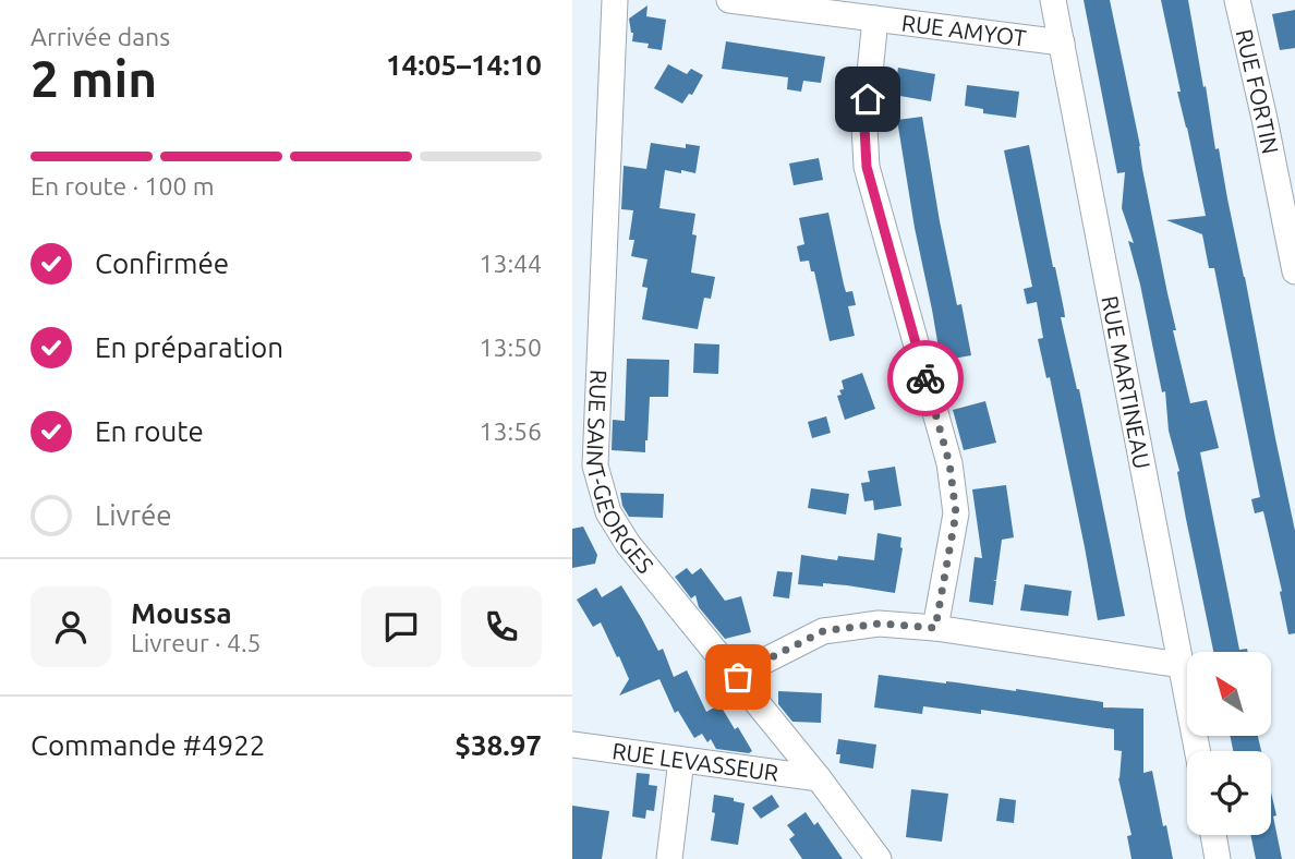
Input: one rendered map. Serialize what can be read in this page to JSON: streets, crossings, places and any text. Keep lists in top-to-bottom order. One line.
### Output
{"streets":{"street":["RUE AMYOT","RUE FORTIN","RUE MARTINEAU","RUE SAINT-GEORGES","RUE LEVASSEUR"]},"crossings":[["RUE AMYOT","RUE MARTINEAU"],["RUE SAINT-GEORGES","RUE LEVASSEUR"]],"north":"top left","page":{"heading":["2 min","Arrivée dans","14:05–14:10"],"panel":["Moussa","Livreur · 4.5","Commande #4922","$38.97"],"bar":"En route · 100 m","list":[["Confirmée","13:44"],["En préparation","13:50"],["En route","13:56"],"Livrée"]}}
